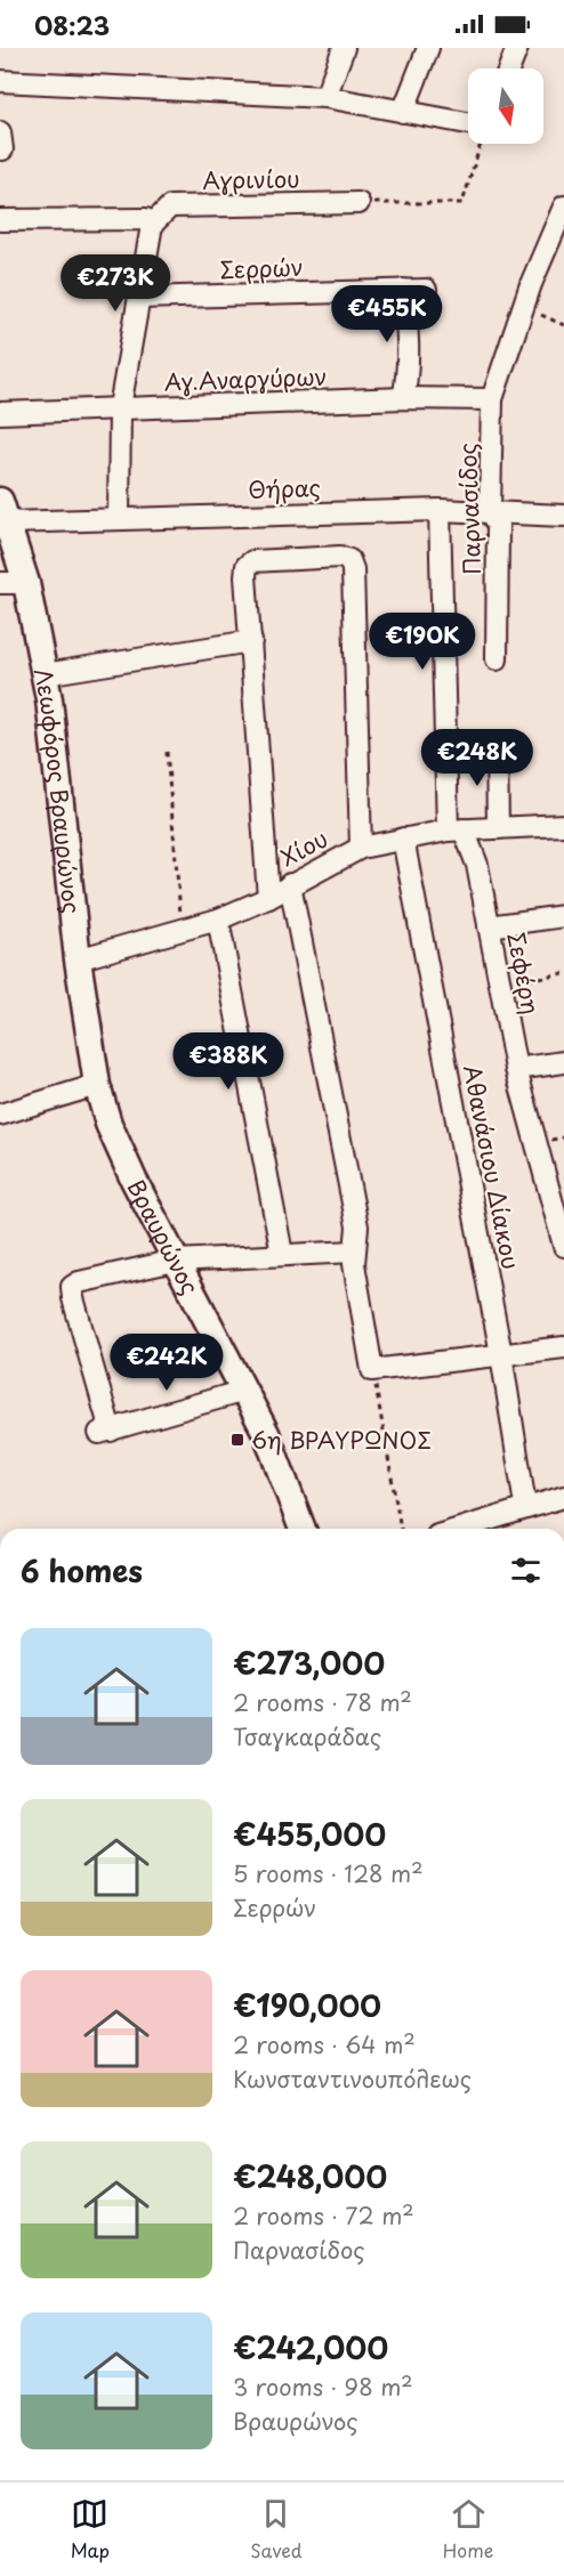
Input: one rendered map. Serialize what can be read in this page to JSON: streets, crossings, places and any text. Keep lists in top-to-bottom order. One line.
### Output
{"streets":{"main road":["Λεωφόρος Βραυρώνος","Βραυρώνος"],"street":["Αγρινίου","Σερρών","Αγ.Αναργύρων","Θήρας","Παρνασίδος","Χίου","Σεφέρη","Αθανάσιου Δίακου"]},"crossings":[["Αγ.Αναργύρων","Παρνασίδος"],["Θήρας","Παρνασίδος"],["Θήρας","Λεωφόρος Βραυρώνος"],["Θήρας","Σεφέρη"],["Λεωφόρος Βραυρώνος","Χίου"],["Λεωφόρος Βραυρώνος","Βραυρώνος"],["Χίου","Σεφέρη"],["Χίου","Αθανάσιου Δίακου"]],"places":{"transit":["6η ΒΡΑΥΡΩΝΟΣ"]},"north":"bottom","page":{"status":"08:23","price":["€273K","€455K","€190K","€248K","€388K","€242K"],"heading":"6 homes","list":[{"name":"€273,000","note":"2 rooms · 78 m² · Τσαγκαράδας"},{"name":"€455,000","note":"5 rooms · 128 m² · Σερρών"},{"name":"€190,000","note":"2 rooms · 64 m² · Κωνσταντινουπόλεως"},{"name":"€248,000","note":"2 rooms · 72 m² · Παρνασίδος"},{"name":"€242,000","note":"3 rooms · 98 m² · Βραυρώνος"}],"tabs":["Map","Saved","Home"]}}
